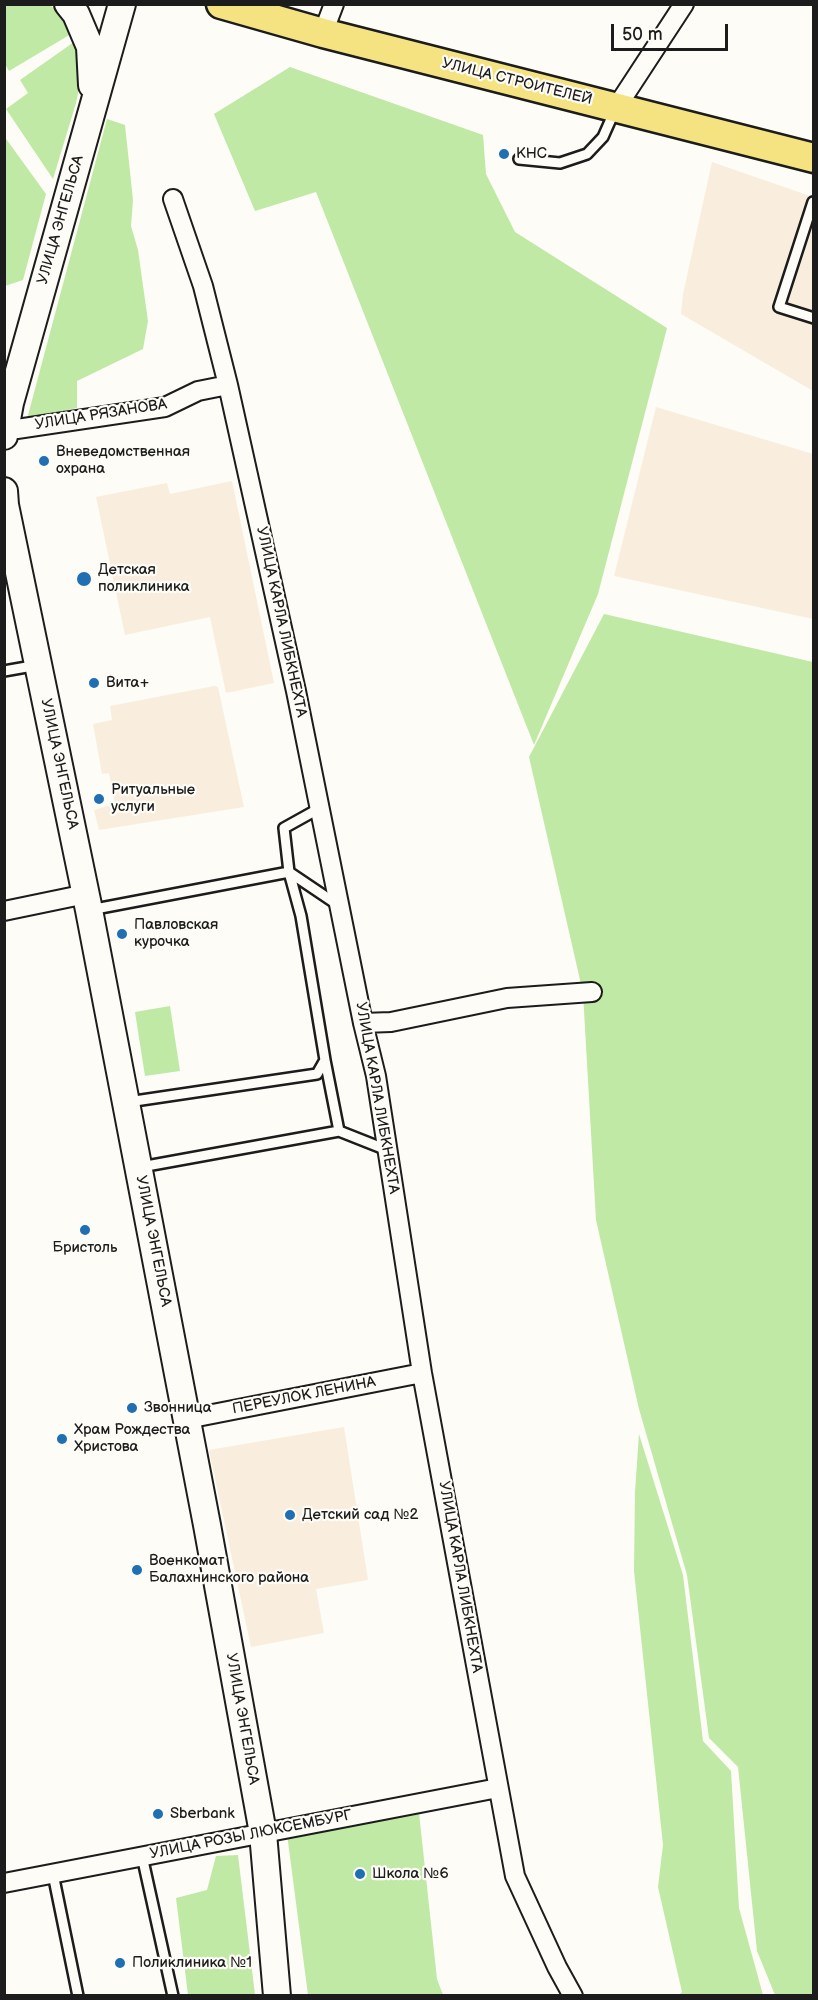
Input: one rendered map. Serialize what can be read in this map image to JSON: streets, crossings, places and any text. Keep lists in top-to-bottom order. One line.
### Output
{"streets":{"main road":["УЛИЦА СТРОИТЕЛЕЙ","УЛИЦА ЭНГЕЛЬСА"],"street":["УЛИЦА РЯЗАНОВА","УЛИЦА КАРЛА ЛИБКНЕХТА","ПЕРЕУЛОК ЛЕНИНА","УЛИЦА РОЗЫ ЛЮКСЕМБУРГ"]},"crossings":[["УЛИЦА ЭНГЕЛЬСА","УЛИЦА РЯЗАНОВА"],["УЛИЦА ЭНГЕЛЬСА","ПЕРЕУЛОК ЛЕНИНА"],["УЛИЦА ЭНГЕЛЬСА","УЛИЦА РОЗЫ ЛЮКСЕМБУРГ"],["УЛИЦА РЯЗАНОВА","УЛИЦА КАРЛА ЛИБКНЕХТА"],["УЛИЦА КАРЛА ЛИБКНЕХТА","ПЕРЕУЛОК ЛЕНИНА"],["УЛИЦА КАРЛА ЛИБКНЕХТА","УЛИЦА РОЗЫ ЛЮКСЕМБУРГ"]],"places":["КНС","Вневедомственная охрана","Детская поликлиника","Вита+","Ритуальные услуги","Павловская курочка","Бристоль","Звонница","Храм Рождества Христова","Детский сад №2","Военкомат Балахнинского района","Sberbank","Школа №6","Поликлиника №1"],"scale_bar":"50 m"}
